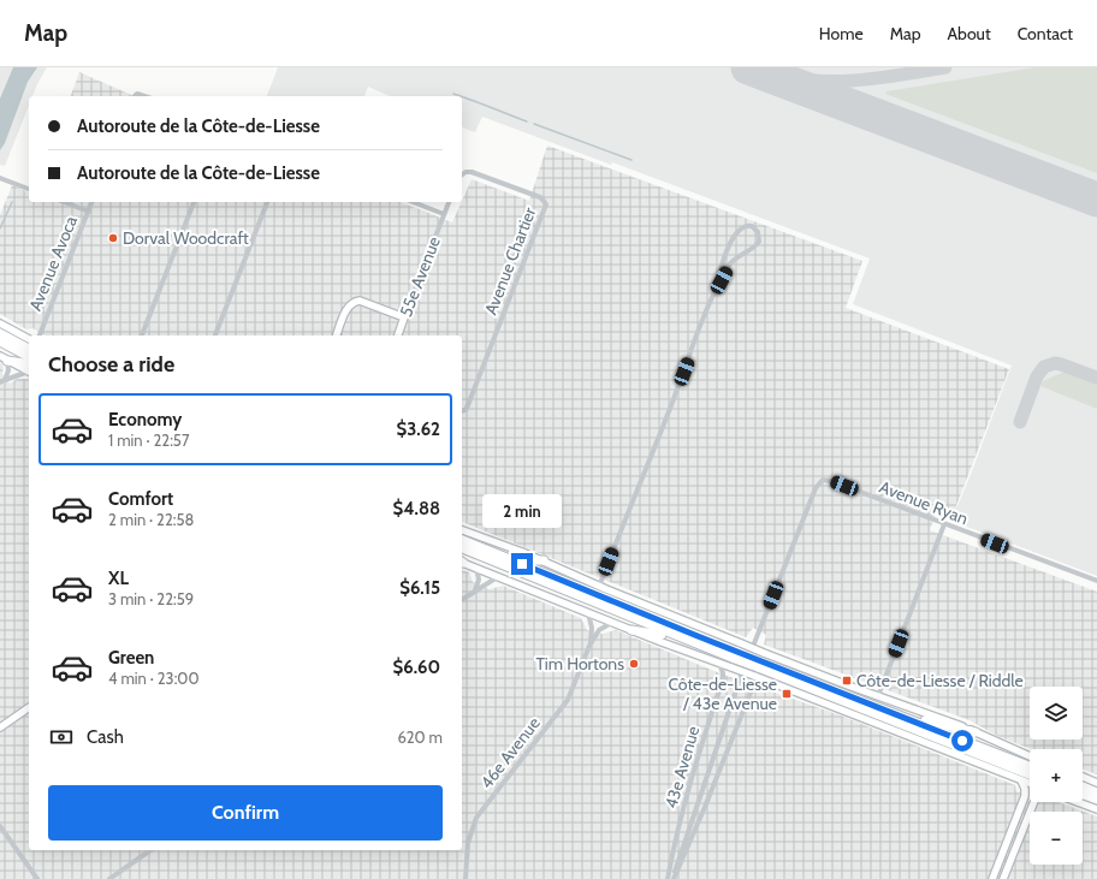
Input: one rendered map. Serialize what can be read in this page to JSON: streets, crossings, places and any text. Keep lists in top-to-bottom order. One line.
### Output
{"streets":{"main road":["55e Avenue"],"street":["Avenue Chartier","Avenue Avoca","Avenue Ryan","46e Avenue","43e Avenue"]},"places":{"other":["Dorval Woodcraft","Tim Hortons"],"transit":["Côte-de-Liesse / Riddle","Côte-de-Liesse / 43e Avenue"]},"page":{"header":"Map","nav":["Home","Map","About","Contact"],"banner":["Autoroute de la Côte-de-Liesse","Autoroute de la Côte-de-Liesse"],"heading":"Choose a ride","list":[{"name":"Economy","note":"1 min · 22:57","value":"$3.62"},{"name":"Comfort","note":"2 min · 22:58","value":"$4.88"},{"name":"XL","note":"3 min · 22:59","value":"$6.15"},{"name":"Green","note":"4 min · 23:00","value":"$6.60"}],"bubble":"2 min","map_buttons":["+","−"],"pay":["Cash","620 m"],"buttons":"Confirm"}}
